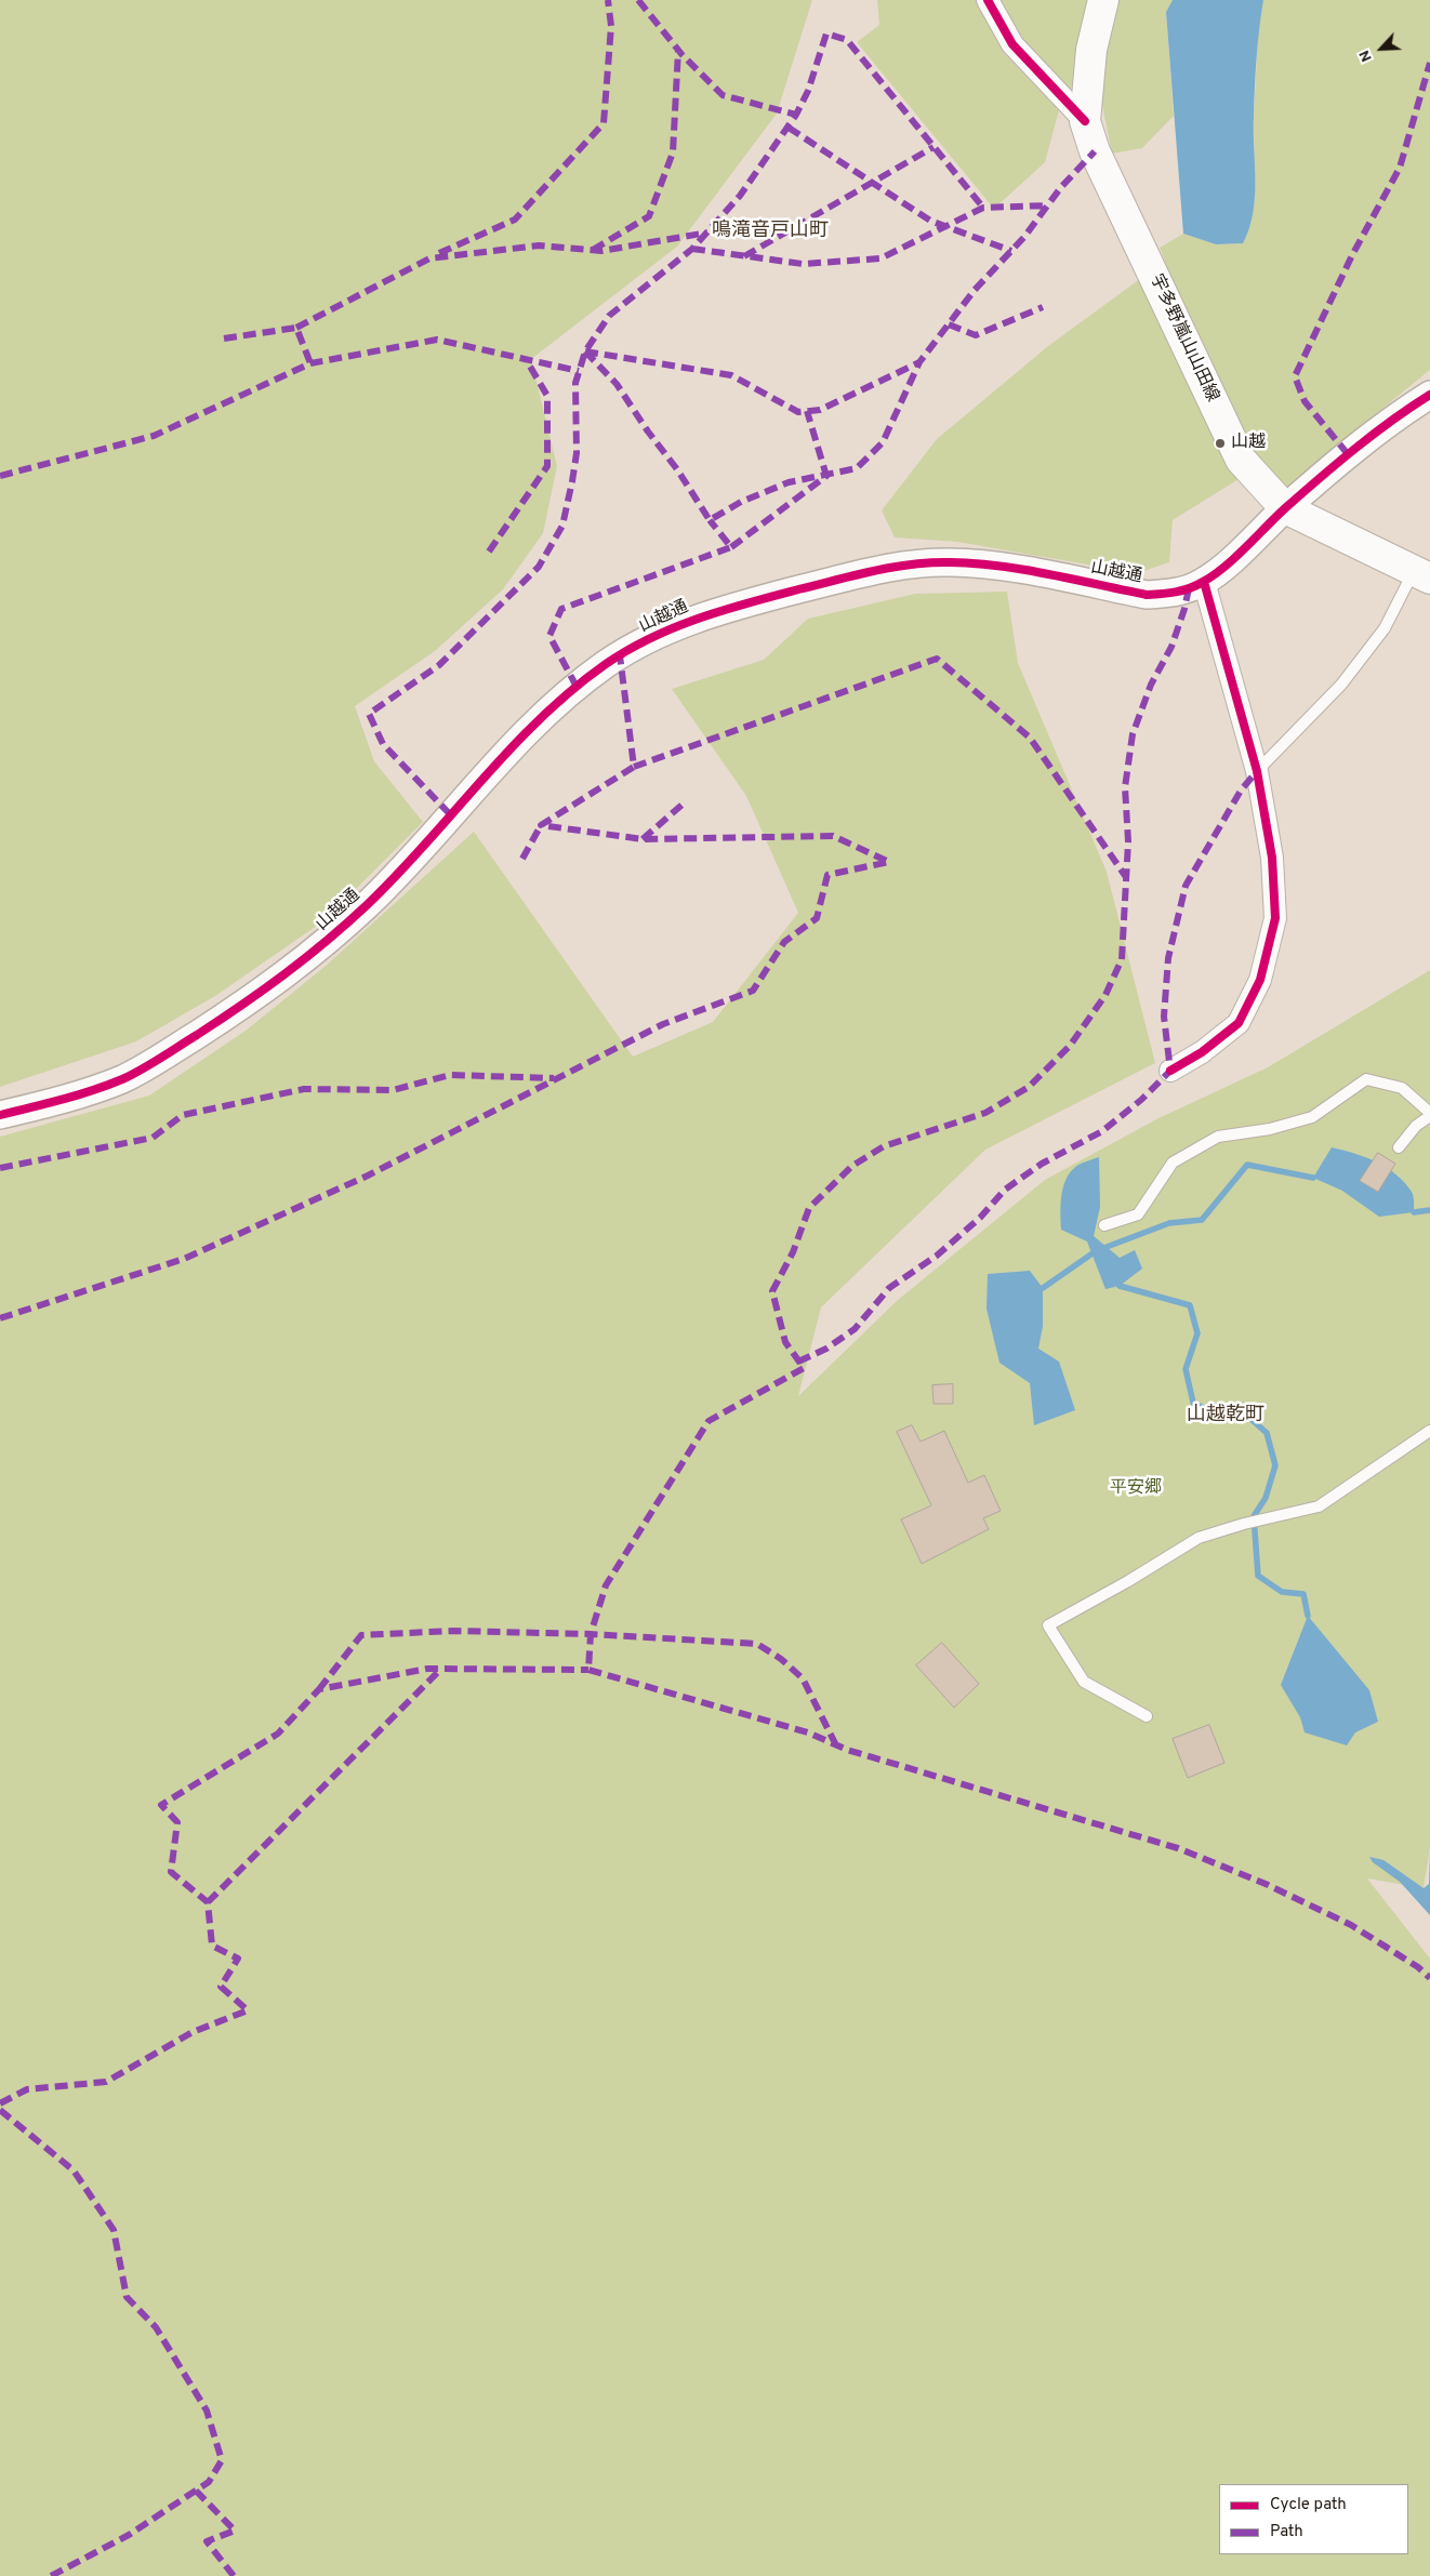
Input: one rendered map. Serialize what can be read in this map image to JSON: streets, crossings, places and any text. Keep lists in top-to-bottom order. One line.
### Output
{"streets":{"main road":["宇多野嵐山山田線"],"street":["山越通"]},"crossings":[["宇多野嵐山山田線","山越通"]],"districts":["鳴滝音戸山町","山越乾町"],"parks":["平安郷"],"places":["山越"],"legend":["Cycle path","Path"],"north":"bottom left"}
